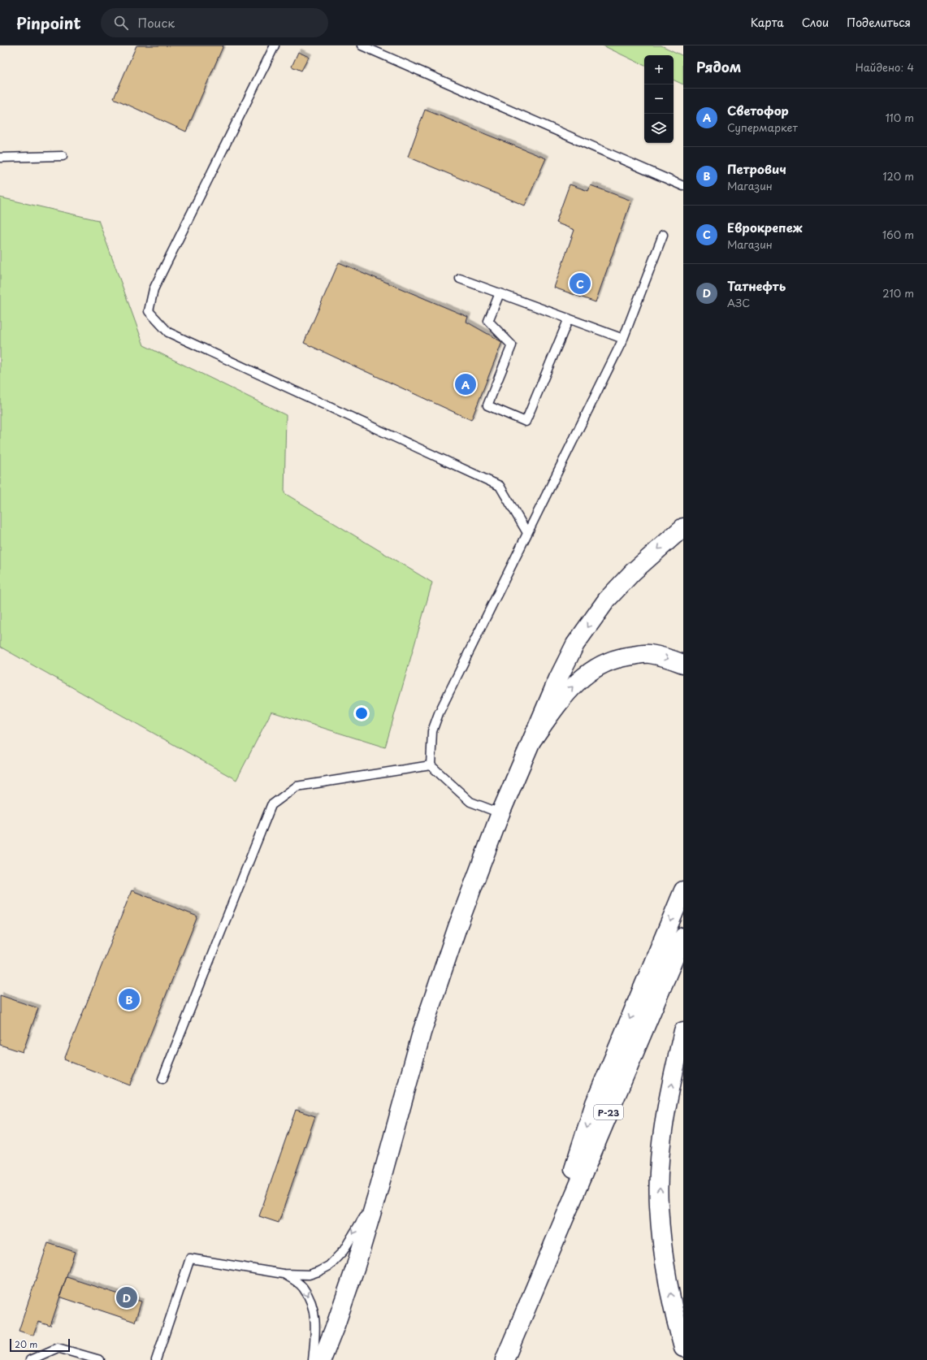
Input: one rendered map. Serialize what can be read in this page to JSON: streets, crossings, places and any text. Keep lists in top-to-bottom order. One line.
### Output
{"streets":{"main road":["Р-23"]},"scale_bar":"20 m","page":{"header":"Pinpoint","search":"Поиск","nav":["Карта","Слои","Поделиться"],"heading":["Рядом","Найдено: 4"],"map_buttons":["+","−"],"list":[{"mark":"A","name":"Светофор","note":"Супермаркет","value":"110 m"},{"mark":"B","name":"Петрович","note":"Магазин","value":"120 m"},{"mark":"C","name":"Еврокрепеж","note":"Магазин","value":"160 m"},{"mark":"D","name":"Татнефть","note":"АЗС","value":"210 m"}],"pins":["C","A","B","D"],"scale":"20 m"}}
